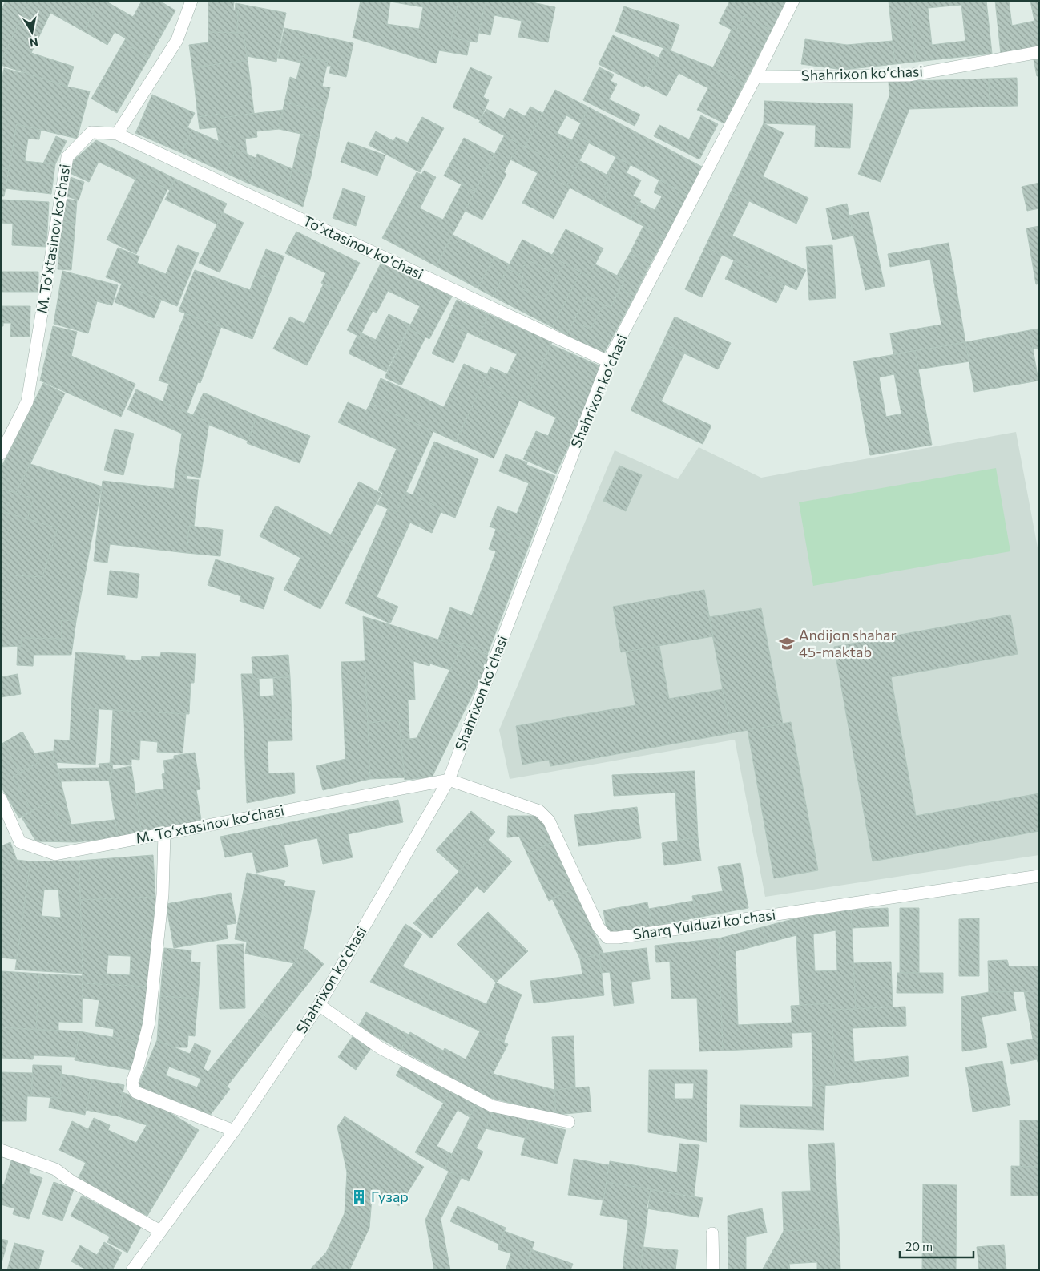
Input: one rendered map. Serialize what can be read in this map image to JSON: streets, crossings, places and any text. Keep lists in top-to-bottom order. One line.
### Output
{"streets":{"street":["Shahrixon koʻchasi","M. Toʻxtasinov koʻchasi","Toʻxtasinov koʻchasi","Sharq Yulduzi koʻchasi"]},"crossings":[["Shahrixon koʻchasi","M. Toʻxtasinov koʻchasi"],["Shahrixon koʻchasi","Toʻxtasinov koʻchasi"],["Shahrixon koʻchasi","Sharq Yulduzi koʻchasi"],["M. Toʻxtasinov koʻchasi","Toʻxtasinov koʻchasi"],["M. Toʻxtasinov koʻchasi","Sharq Yulduzi koʻchasi"]],"places":{"school or university":["Andijon shahar 45-maktab"],"building":["Гузар"]},"scale_bar":"20 m","north":"bottom"}
